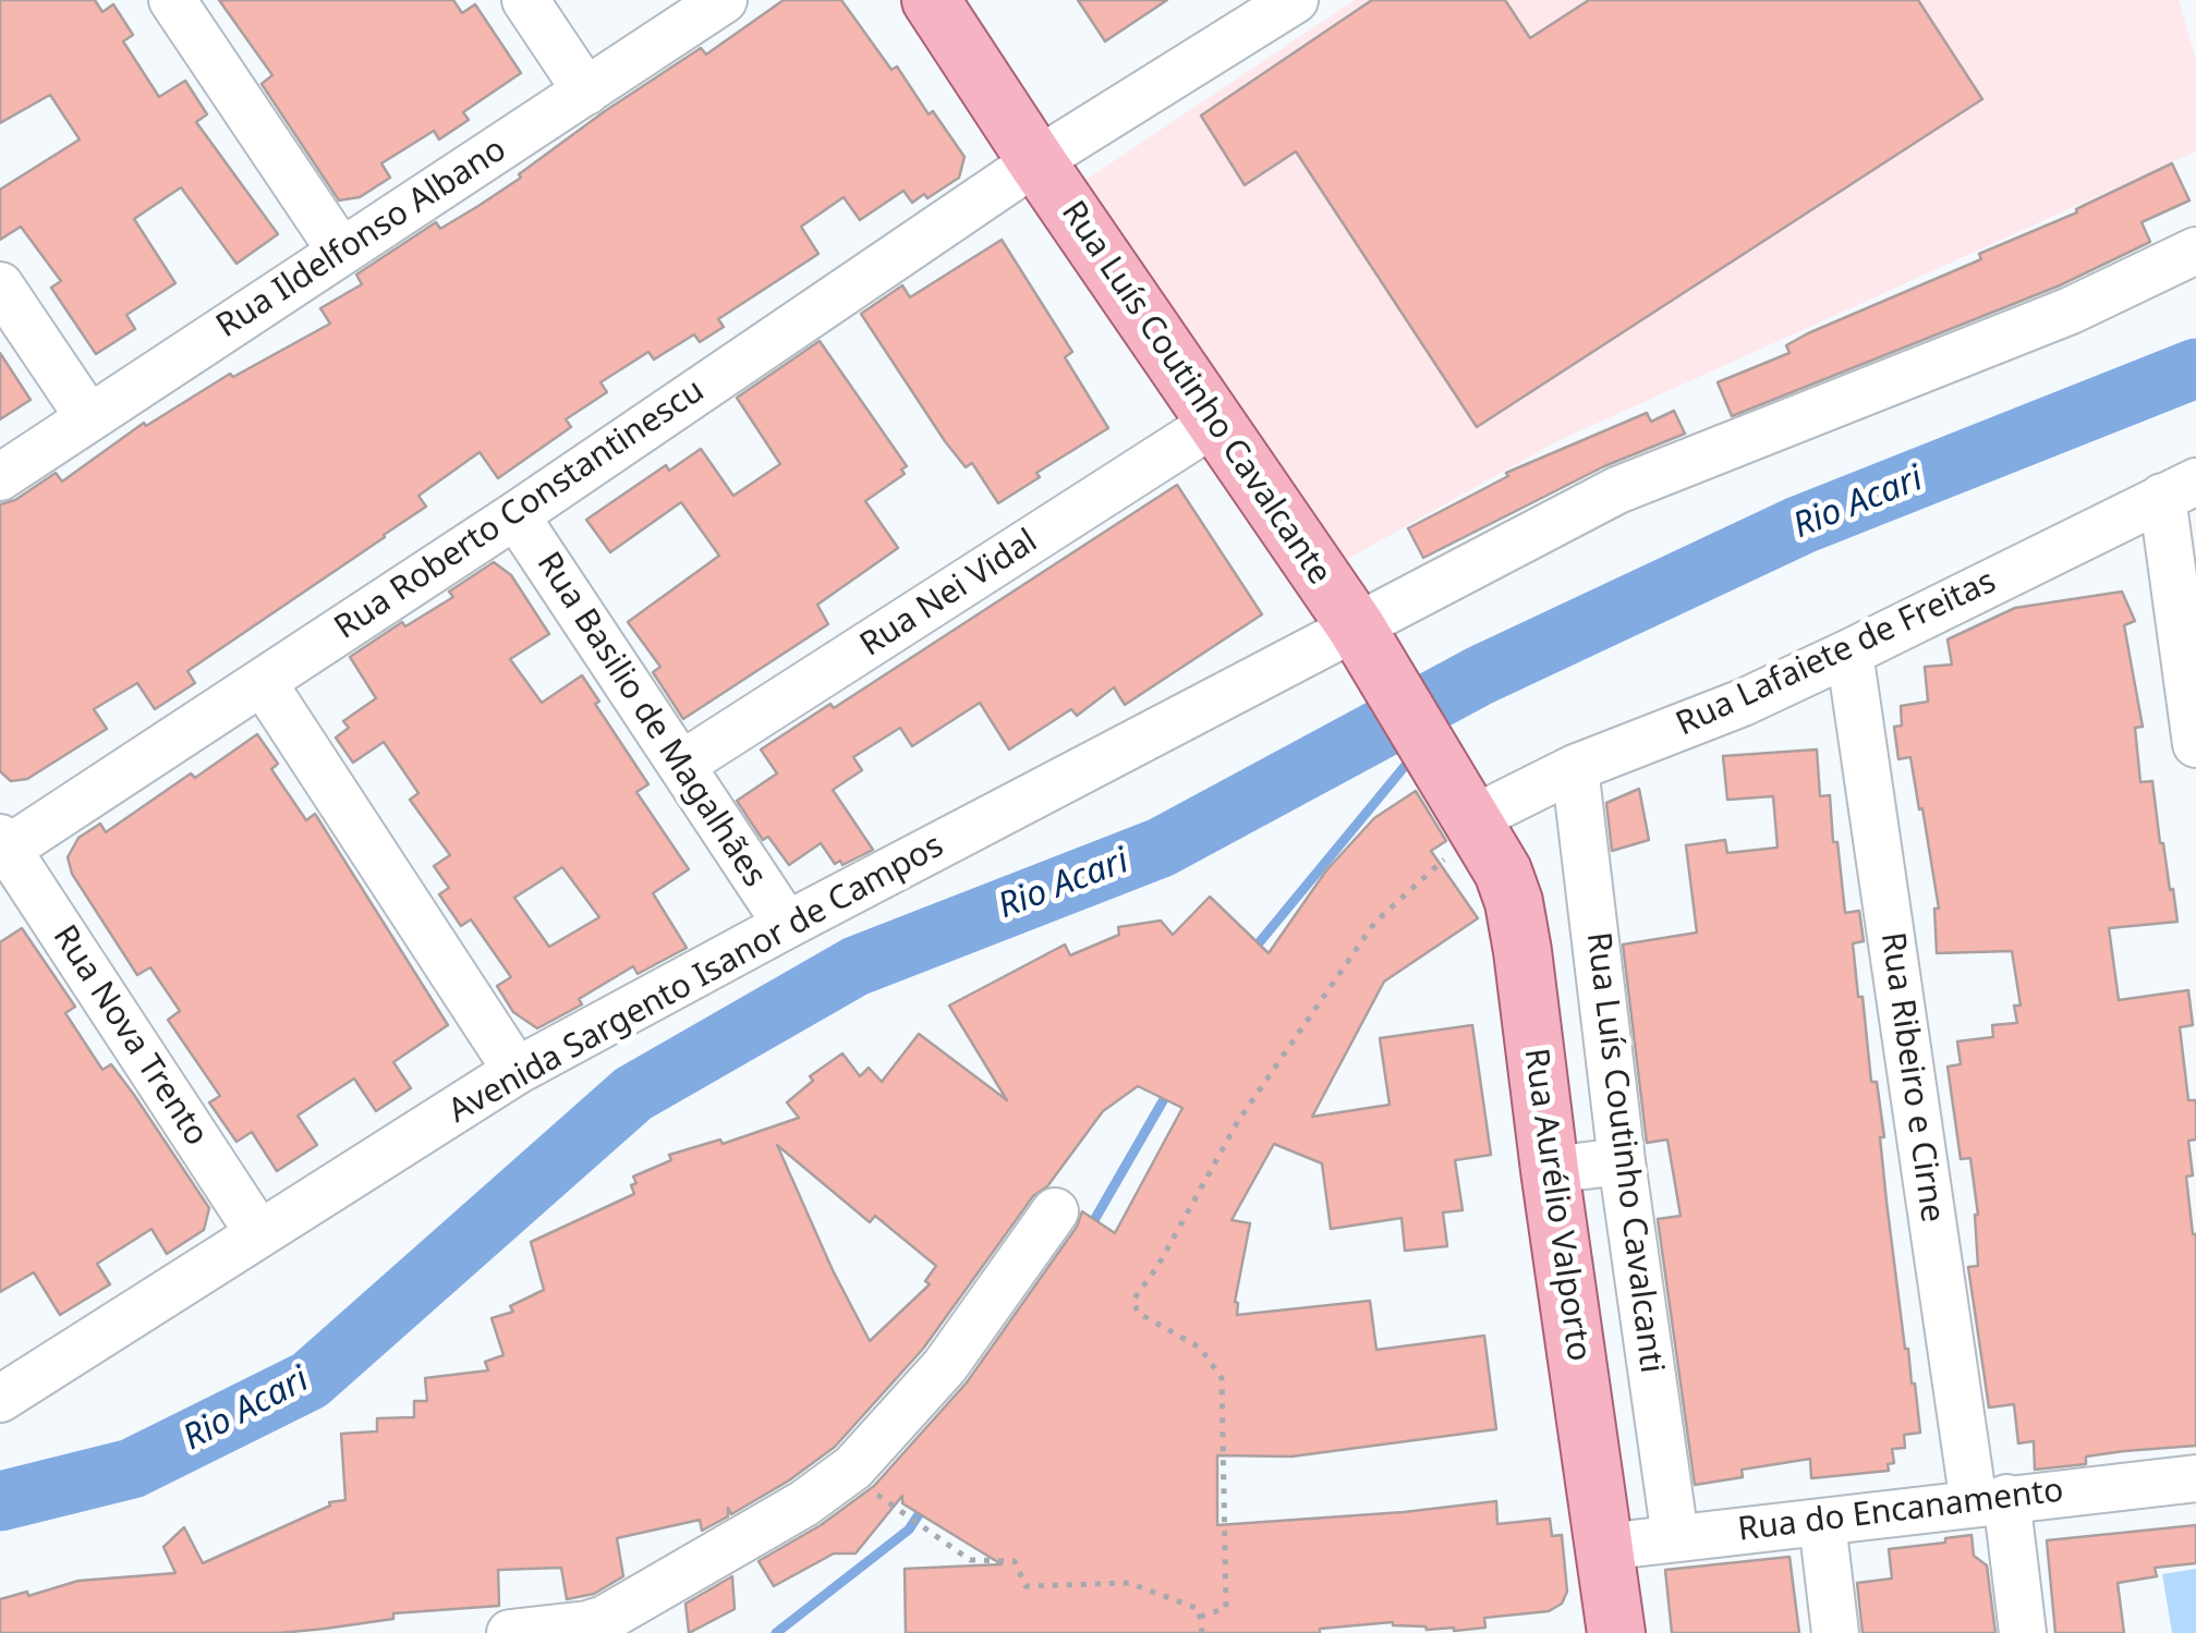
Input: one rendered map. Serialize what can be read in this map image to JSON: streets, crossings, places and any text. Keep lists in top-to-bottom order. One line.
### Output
{"streets":{"main road":["Rua Luís Coutinho Cavalcante","Rua Aurélio Valporto"],"street":["Rua Ildelfonso Albano","Rua Roberto Constantinescu","Rua Nei Vidal","Rua Lafaiete de Freitas","Rua Basilio de Magalhães","Avenida Sargento Isanor de Campos","Rua Nova Trento","Rua Ribeiro e Cirne","Rua Luís Coutinho Cavalcanti","Rua do Encanamento"]},"crossings":[["Rua Luís Coutinho Cavalcante","Rua Roberto Constantinescu"],["Rua Luís Coutinho Cavalcante","Rua Nei Vidal"],["Rua Luís Coutinho Cavalcante","Rua Lafaiete de Freitas"],["Rua Luís Coutinho Cavalcante","Avenida Sargento Isanor de Campos"],["Rua Luís Coutinho Cavalcante","Rua Aurélio Valporto"],["Rua Roberto Constantinescu","Rua Basilio de Magalhães"],["Rua Roberto Constantinescu","Rua Nova Trento"],["Rua Nei Vidal","Rua Basilio de Magalhães"],["Rua Lafaiete de Freitas","Rua Ribeiro e Cirne"],["Rua Lafaiete de Freitas","Rua Luís Coutinho Cavalcanti"],["Rua Lafaiete de Freitas","Rua Aurélio Valporto"],["Rua Basilio de Magalhães","Avenida Sargento Isanor de Campos"],["Avenida Sargento Isanor de Campos","Rua Nova Trento"],["Rua Ribeiro e Cirne","Rua do Encanamento"],["Rua Luís Coutinho Cavalcanti","Rua do Encanamento"],["Rua Aurélio Valporto","Rua do Encanamento"]],"water":["Rio Acari"]}
